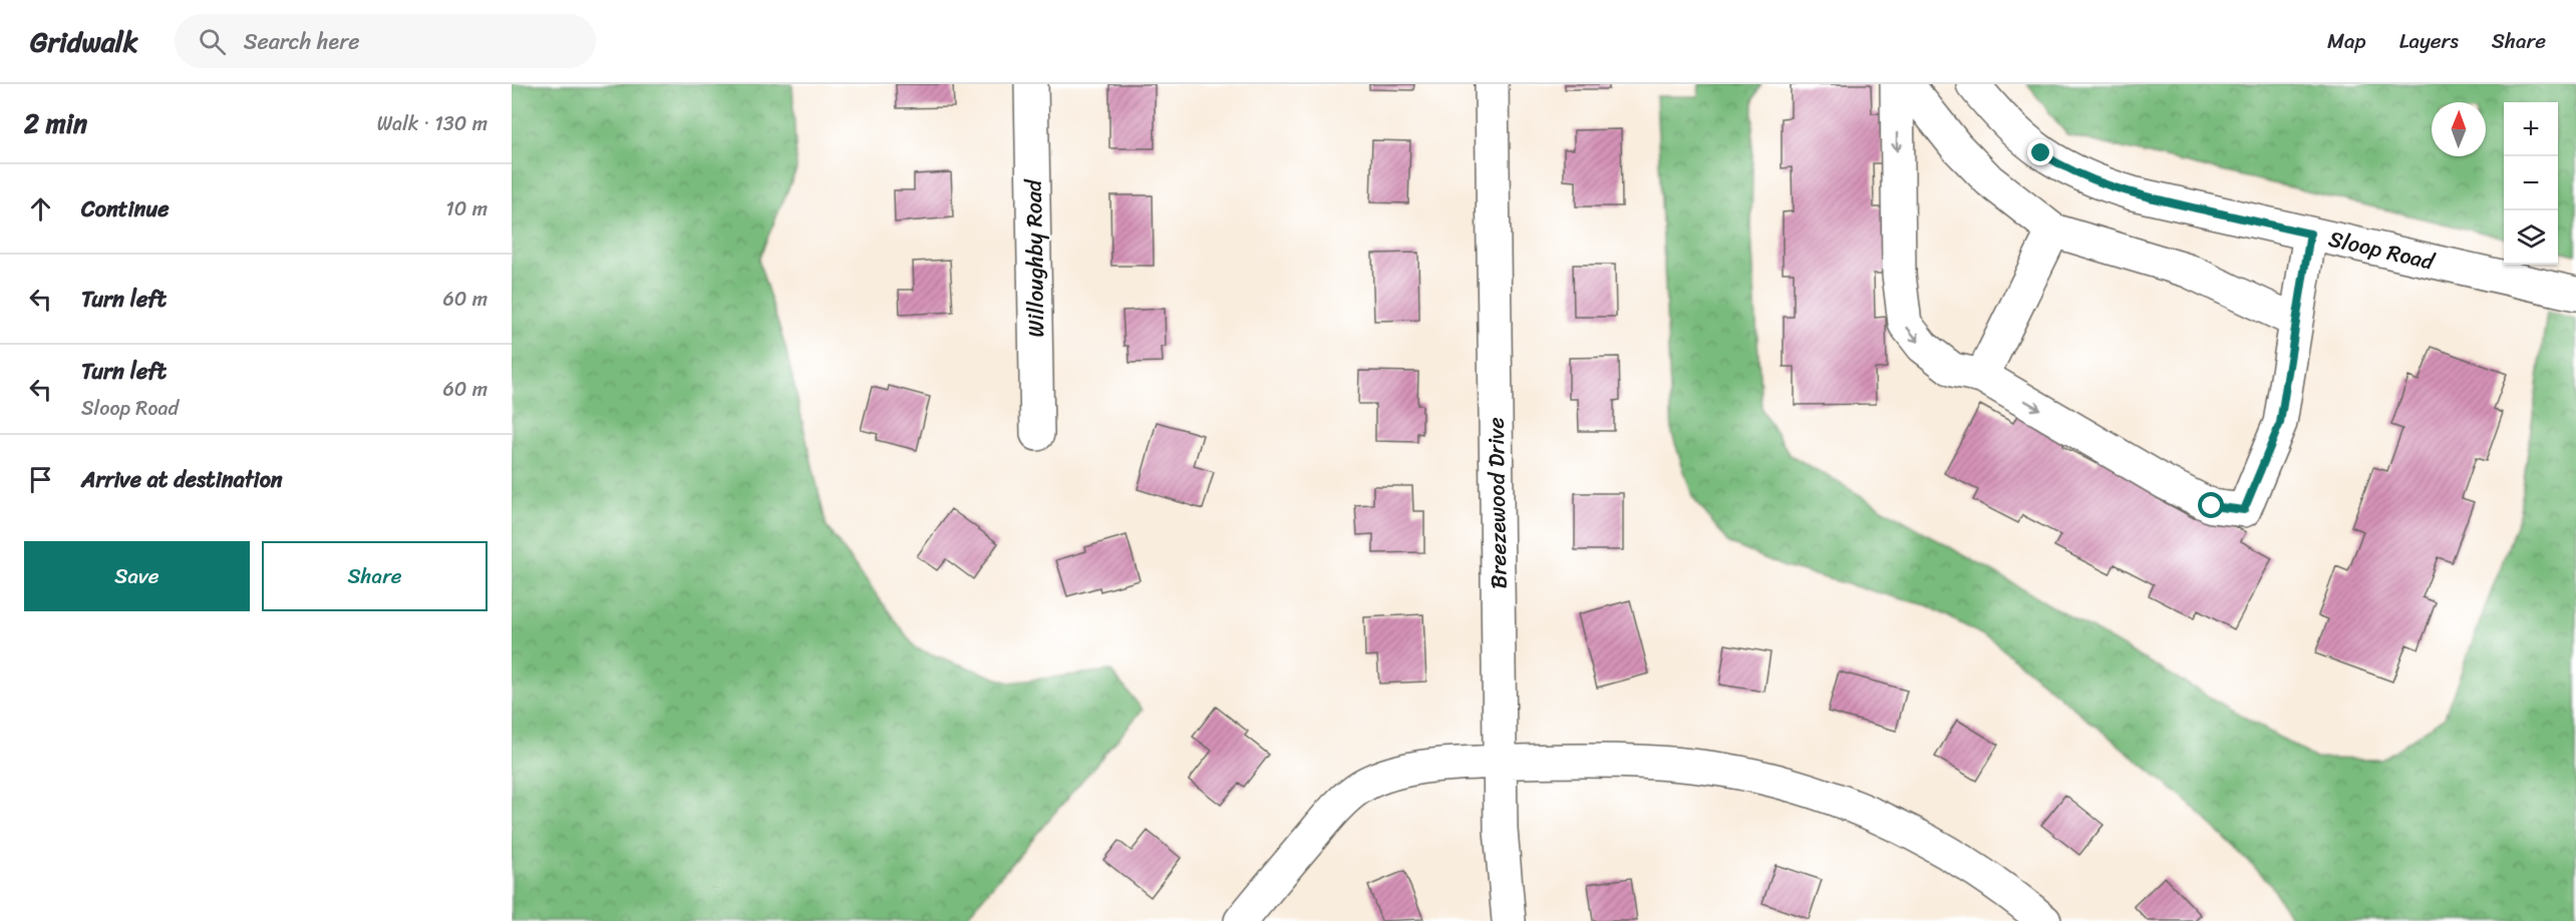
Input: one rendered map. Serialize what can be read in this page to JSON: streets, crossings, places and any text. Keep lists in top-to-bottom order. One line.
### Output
{"streets":{"street":["Sloop Road","Willoughby Road","Breezewood Drive"]},"north":"top","page":{"header":"Gridwalk","search":"Search here","nav":["Map","Layers","Share"],"heading":["2 min","Walk · 130 m"],"map_buttons":["+","−"],"list":[["Continue","10 m"],["Turn left","60 m"],["Turn left","Sloop Road","60 m"],"Arrive at destination"],"buttons":["Save","Share"]}}
